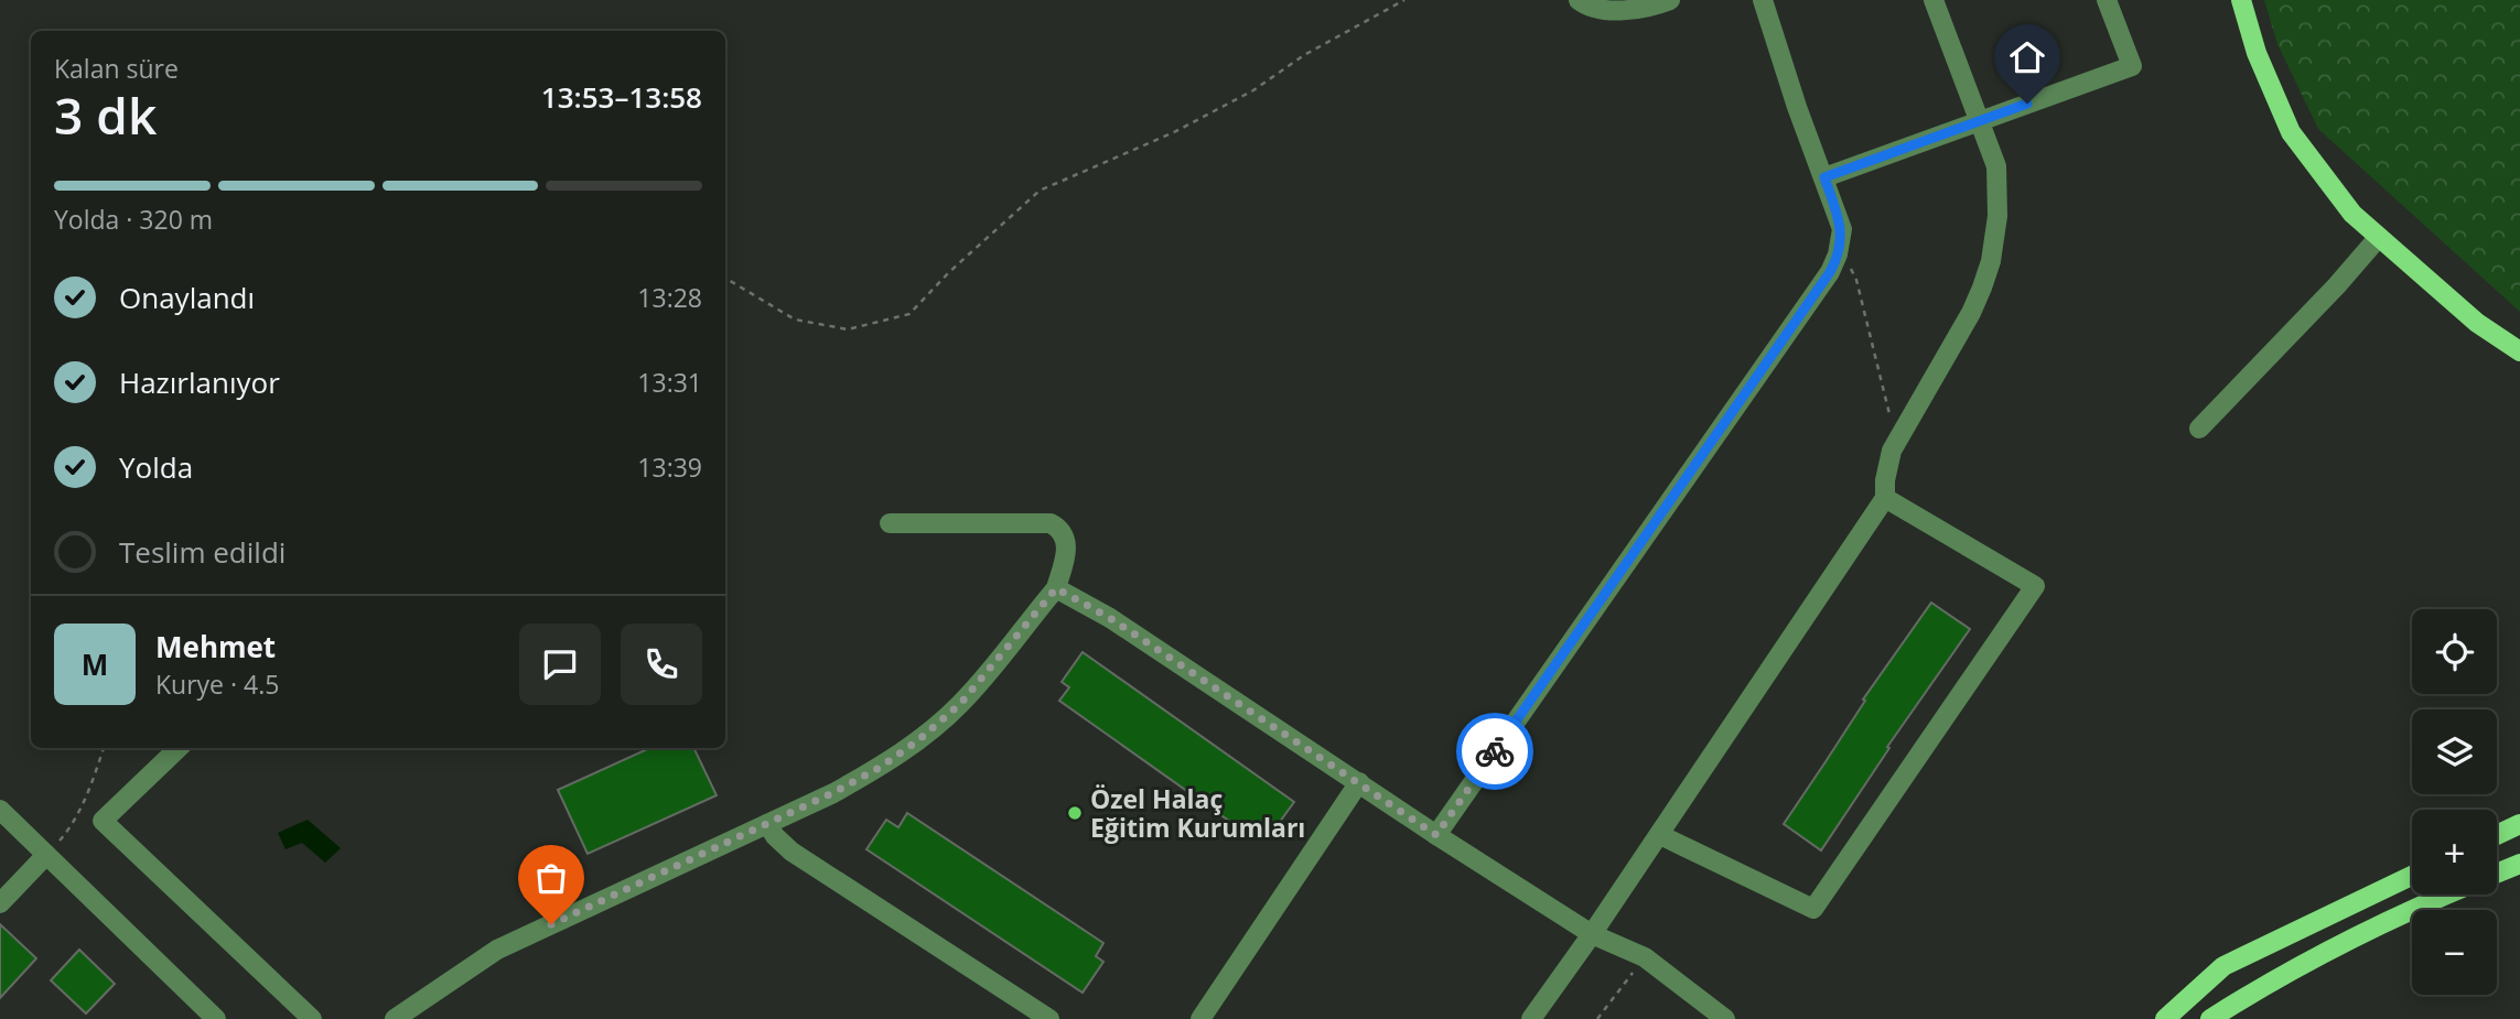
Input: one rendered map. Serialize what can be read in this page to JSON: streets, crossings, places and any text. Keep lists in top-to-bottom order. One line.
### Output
{"places":["Özel Halaç Eğitim Kurumları"],"page":{"heading":["3 dk","Kalan süre","13:53–13:58"],"panel":["Mehmet","Kurye · 4.5"],"bar":"Yolda · 320 m","list":[["Onaylandı","13:28"],["Hazırlanıyor","13:31"],["Yolda","13:39"],"Teslim edildi"],"map_buttons":["+","−"],"round":"M"}}
